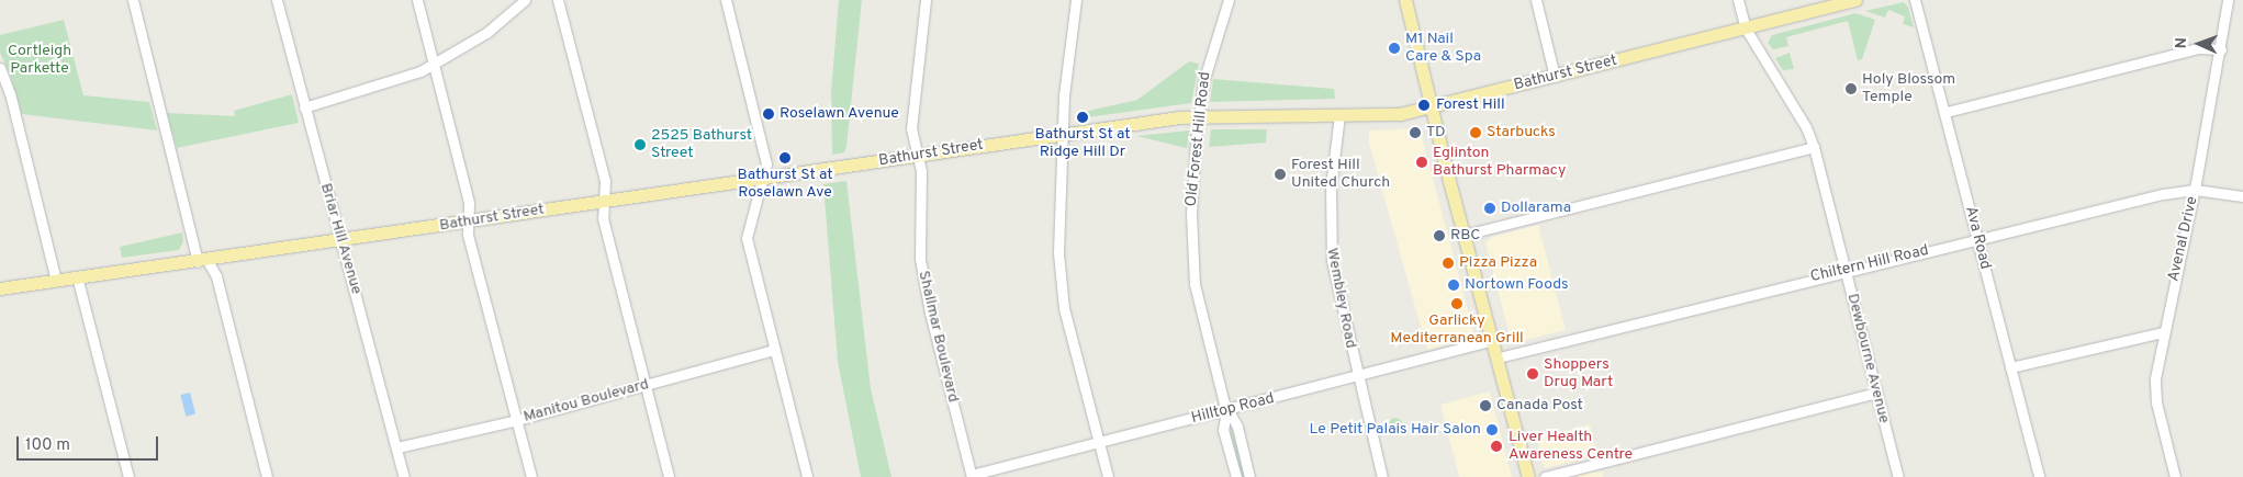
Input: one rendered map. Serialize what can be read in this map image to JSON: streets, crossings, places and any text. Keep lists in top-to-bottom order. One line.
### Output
{"streets":{"main road":["Bathurst Street"],"street":["Old Forest Hill Road","Ava Road","Briar Hill Avenue","Avenal Drive","Chiltern Hill Road","Wembley Road","Shallmar Boulevard","Dewbourne Avenue","Manitou Boulevard","Hilltop Road"]},"crossings":[["Bathurst Street","Briar Hill Avenue"],["Bathurst Street","Wembley Road"],["Bathurst Street","Shallmar Boulevard"],["Bathurst Street","Dewbourne Avenue"],["Old Forest Hill Road","Hilltop Road"],["Ava Road","Chiltern Hill Road"],["Briar Hill Avenue","Manitou Boulevard"],["Avenal Drive","Chiltern Hill Road"],["Chiltern Hill Road","Dewbourne Avenue"],["Wembley Road","Hilltop Road"],["Shallmar Boulevard","Hilltop Road"]],"parks":["Cortleigh Parkette"],"places":["M1 Nail Care & Spa","Holy Blossom Temple","Forest Hill","Roselawn Avenue","Bathurst St at Ridge Hill Dr","TD","Starbucks","2525 Bathurst Street","Bathurst St at Roselawn Ave","Eglinton Bathurst Pharmacy","Forest Hill United Church","Dollarama","RBC","Pizza Pizza","Nortown Foods","Garlicky Mediterranean Grill","Shoppers Drug Mart","Canada Post","Le Petit Palais Hair Salon","Liver Health Awareness Centre"],"scale_bar":"100 m","north":"left"}
